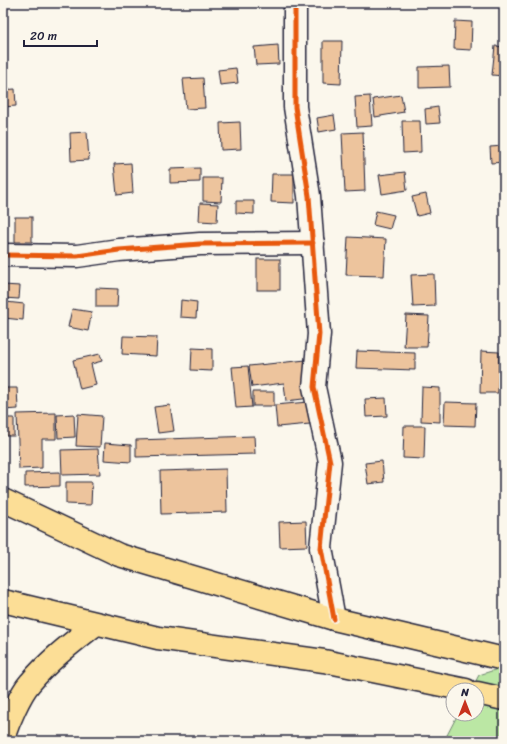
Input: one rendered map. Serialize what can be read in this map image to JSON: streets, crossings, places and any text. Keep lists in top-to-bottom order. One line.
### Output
{"scale_bar":"20 m","north":"top"}
